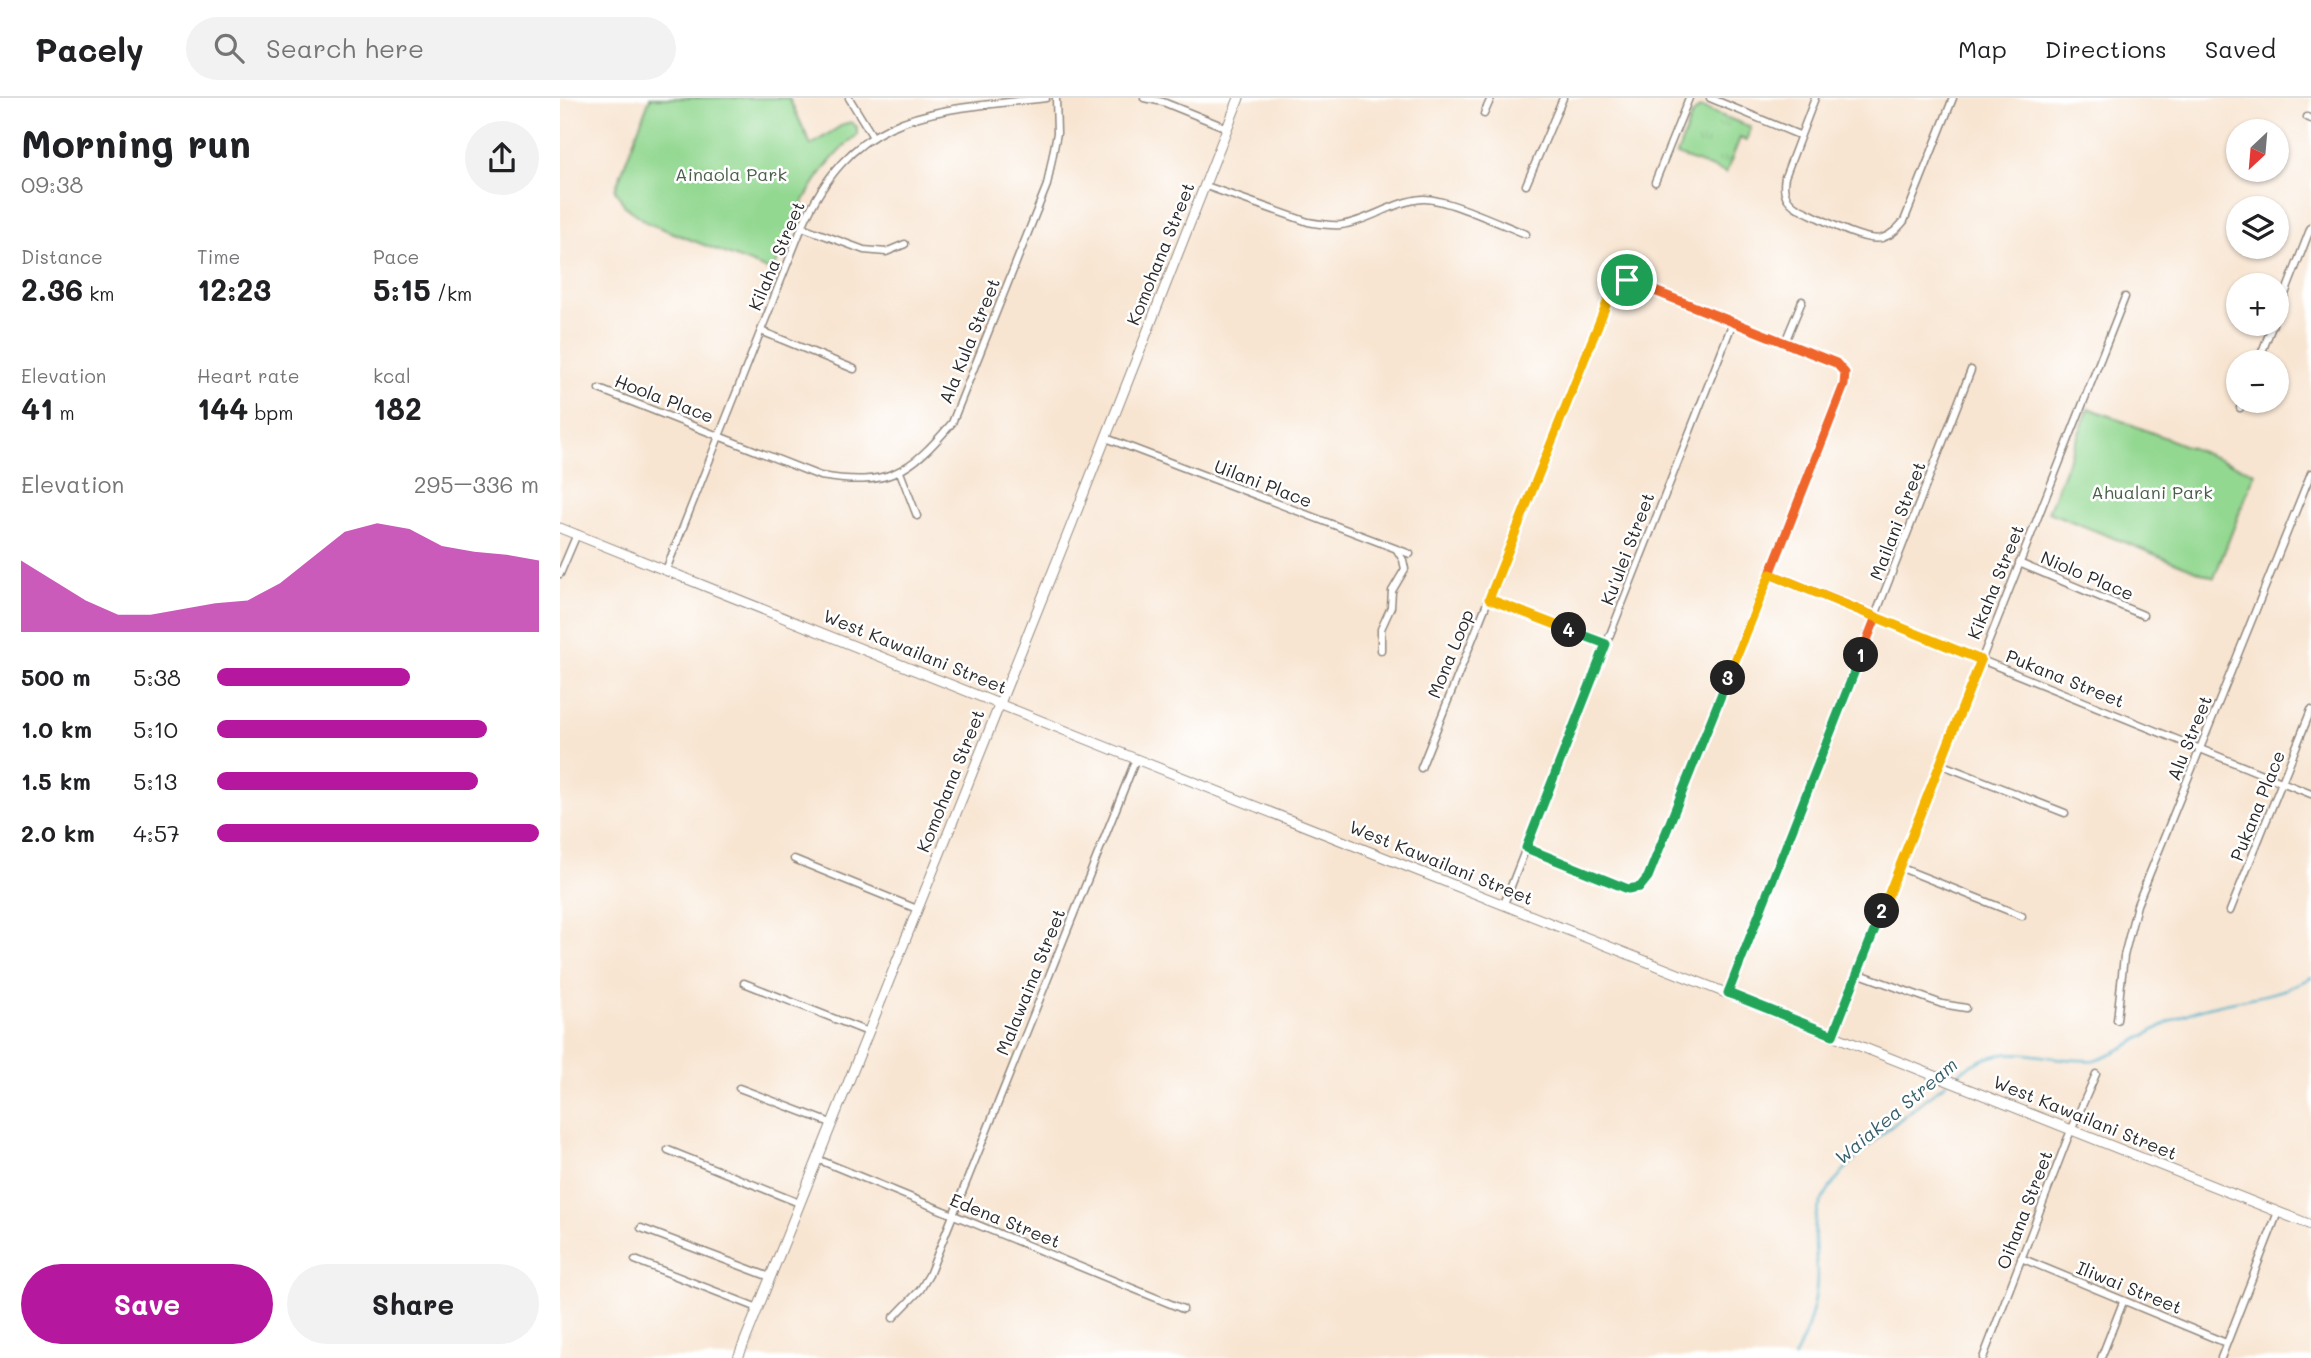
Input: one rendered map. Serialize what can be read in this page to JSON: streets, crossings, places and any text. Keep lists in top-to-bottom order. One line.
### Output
{"streets":{"street":["Komohana Street","Kilaha Street","Ala Kula Street","Hoola Place","Uilani Place","Mailani Street","Ku'ulei Street","Niolo Place","Kikaha Street","West Kawailani Street","Mona Loop","Pukana Street","Alu Street","Pukana Place","Malawaina Street","Oihana Street","Edena Street","Iliwai Street"]},"crossings":[["Komohana Street","Uilani Place"],["Komohana Street","West Kawailani Street"],["Komohana Street","Edena Street"],["Kilaha Street","Ala Kula Street"],["Kilaha Street","Hoola Place"],["Kilaha Street","West Kawailani Street"],["Ala Kula Street","Hoola Place"],["Mailani Street","West Kawailani Street"],["Mailani Street","Pukana Street"],["Ku'ulei Street","West Kawailani Street"],["Ku'ulei Street","Mona Loop"],["Niolo Place","Kikaha Street"],["Kikaha Street","West Kawailani Street"],["Kikaha Street","Pukana Street"],["West Kawailani Street","Malawaina Street"],["West Kawailani Street","Oihana Street"],["Mona Loop","Pukana Street"],["Pukana Street","Alu Street"],["Pukana Street","Pukana Place"],["Malawaina Street","Edena Street"],["Oihana Street","Iliwai Street"]],"water":["Waiakea Stream"],"parks":["Ainaola Park","Ahualani Park"],"north":"bottom left","page":{"header":"Pacely","search":"Search here","nav":["Map","Directions","Saved"],"heading":["Morning run","09:38"],"map_buttons":["+","−"],"stats":[["Distance","2.36 km"],["Time","12:23"],["Pace","5:15 /km"],["Elevation","41 m"],["Heart rate","144 bpm"],["kcal","182"]],"chart":["Elevation","295–336 m"],"pins":["4","1","3","2"],"list":[{"name":"500 m","note":"5:38"},{"name":"1.0 km","note":"5:10"},{"name":"1.5 km","note":"5:13"},{"name":"2.0 km","note":"4:57"}],"buttons":["Save","Share"]}}
